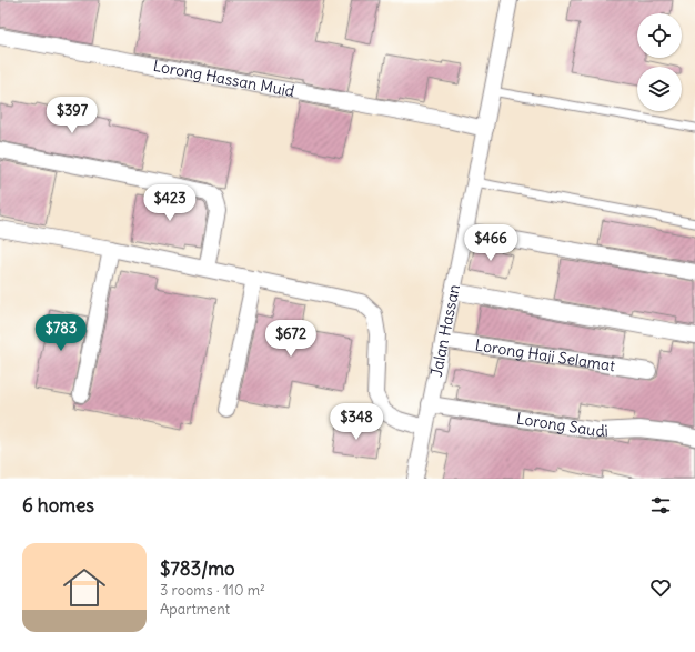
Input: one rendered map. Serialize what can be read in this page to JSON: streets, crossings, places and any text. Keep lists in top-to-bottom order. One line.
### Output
{"streets":{"street":["Lorong Hassan Muid","Jalan Hassan","Lorong Haji Selamat","Lorong Saudi"]},"crossings":[["Lorong Hassan Muid","Jalan Hassan"],["Jalan Hassan","Lorong Haji Selamat"],["Jalan Hassan","Lorong Saudi"]],"page":{"price":["$397","$423","$466","$783","$672","$348"],"heading":"6 homes","list":[{"name":"$783/mo","note":"3 rooms · 110 m² · Apartment"}]}}
